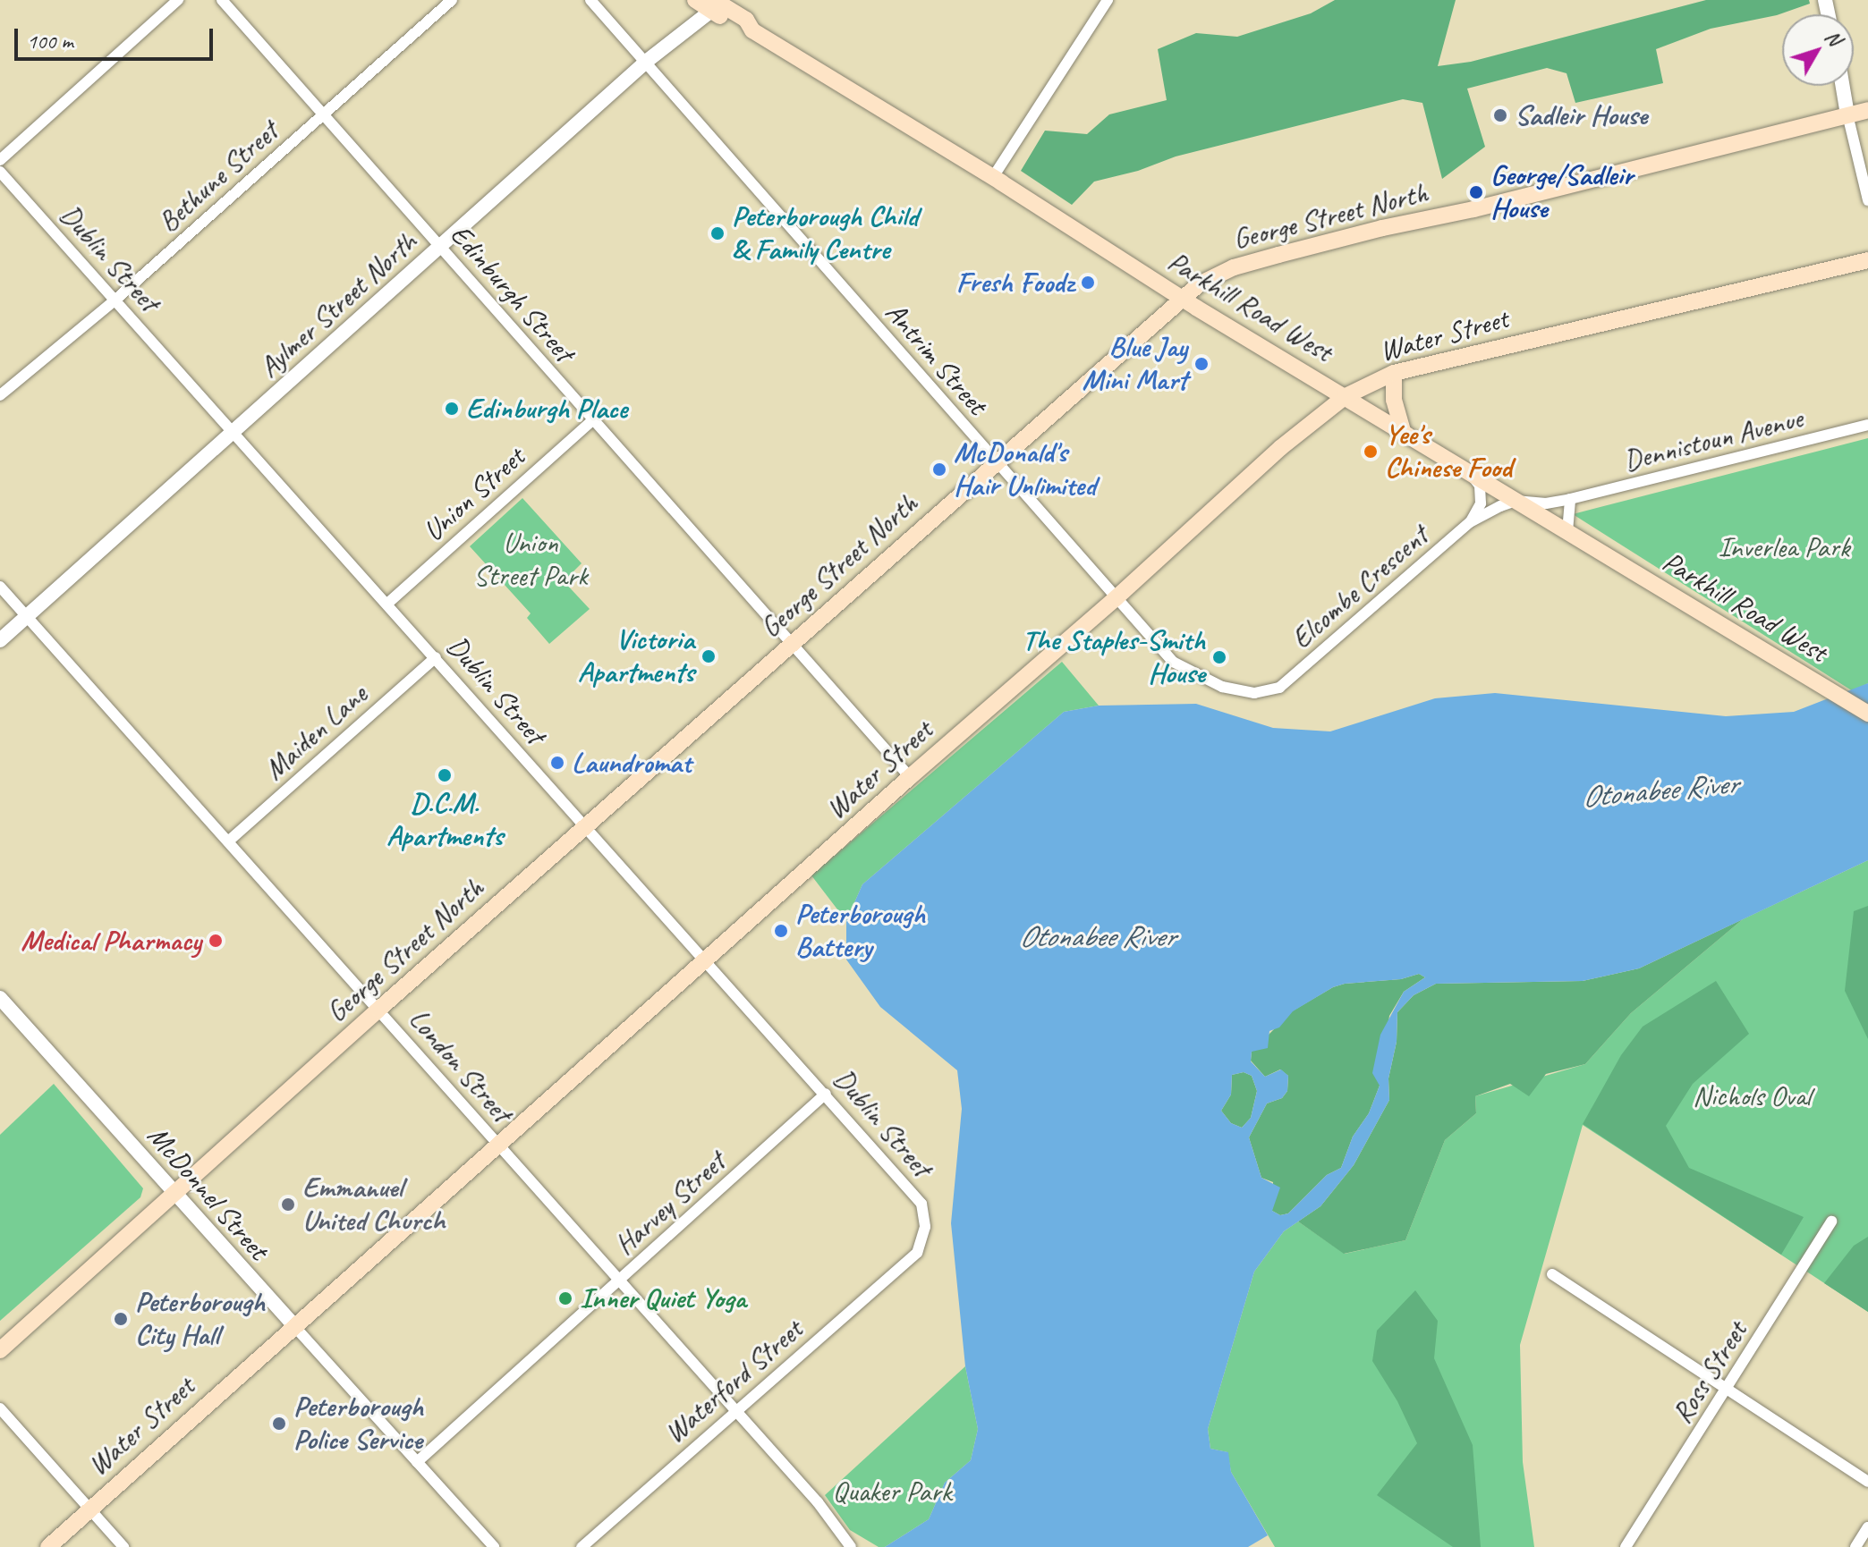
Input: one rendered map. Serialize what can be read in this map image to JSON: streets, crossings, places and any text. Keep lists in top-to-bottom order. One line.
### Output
{"streets":{"main road":["George Street North","Parkhill Road West","Water Street"],"street":["Bethune Street","Dublin Street","Edinburgh Street","Aylmer Street North","Antrim Street","Dennistoun Avenue","Union Street","Elcombe Crescent","Maiden Lane","London Street","McDonnel Street","Harvey Street","Ross Street","Waterford Street"]},"crossings":[["Bethune Street","Dublin Street"],["Bethune Street","Edinburgh Street"],["George Street North","Dublin Street"],["George Street North","Edinburgh Street"],["George Street North","Parkhill Road West"],["George Street North","Antrim Street"],["George Street North","London Street"],["George Street North","McDonnel Street"],["Dublin Street","Aylmer Street North"],["Dublin Street","Water Street"],["Dublin Street","Union Street"],["Dublin Street","Maiden Lane"],["Dublin Street","Harvey Street"],["Dublin Street","Waterford Street"],["Edinburgh Street","Aylmer Street North"],["Edinburgh Street","Water Street"],["Edinburgh Street","Union Street"],["Aylmer Street North","Parkhill Road West"],["Aylmer Street North","Antrim Street"],["Aylmer Street North","London Street"],["Parkhill Road West","Water Street"],["Parkhill Road West","Dennistoun Avenue"],["Parkhill Road West","Elcombe Crescent"],["Water Street","Antrim Street"],["Water Street","London Street"],["Water Street","McDonnel Street"],["Antrim Street","Elcombe Crescent"],["Dennistoun Avenue","Elcombe Crescent"],["Maiden Lane","London Street"],["London Street","Harvey Street"],["London Street","Waterford Street"],["McDonnel Street","Harvey Street"]],"water":["Otonabee River"],"parks":["Union Street Park","Inverlea Park","Nichols Oval","Quaker Park"],"places":["Sadleir House","George/Sadleir House","Peterborough Child & Family Centre","Fresh Foodz","Blue Jay Mini Mart","Edinburgh Place","Yee's Chinese Food","McDonald's Hair Unlimited","Victoria Apartments","The Staples-Smith House","Laundromat","D.C.M. Apartments","Peterborough Battery","Medical Pharmacy","Emmanuel United Church","Inner Quiet Yoga","Peterborough City Hall","Peterborough Police Service"],"scale_bar":"100 m","north":"top right"}
